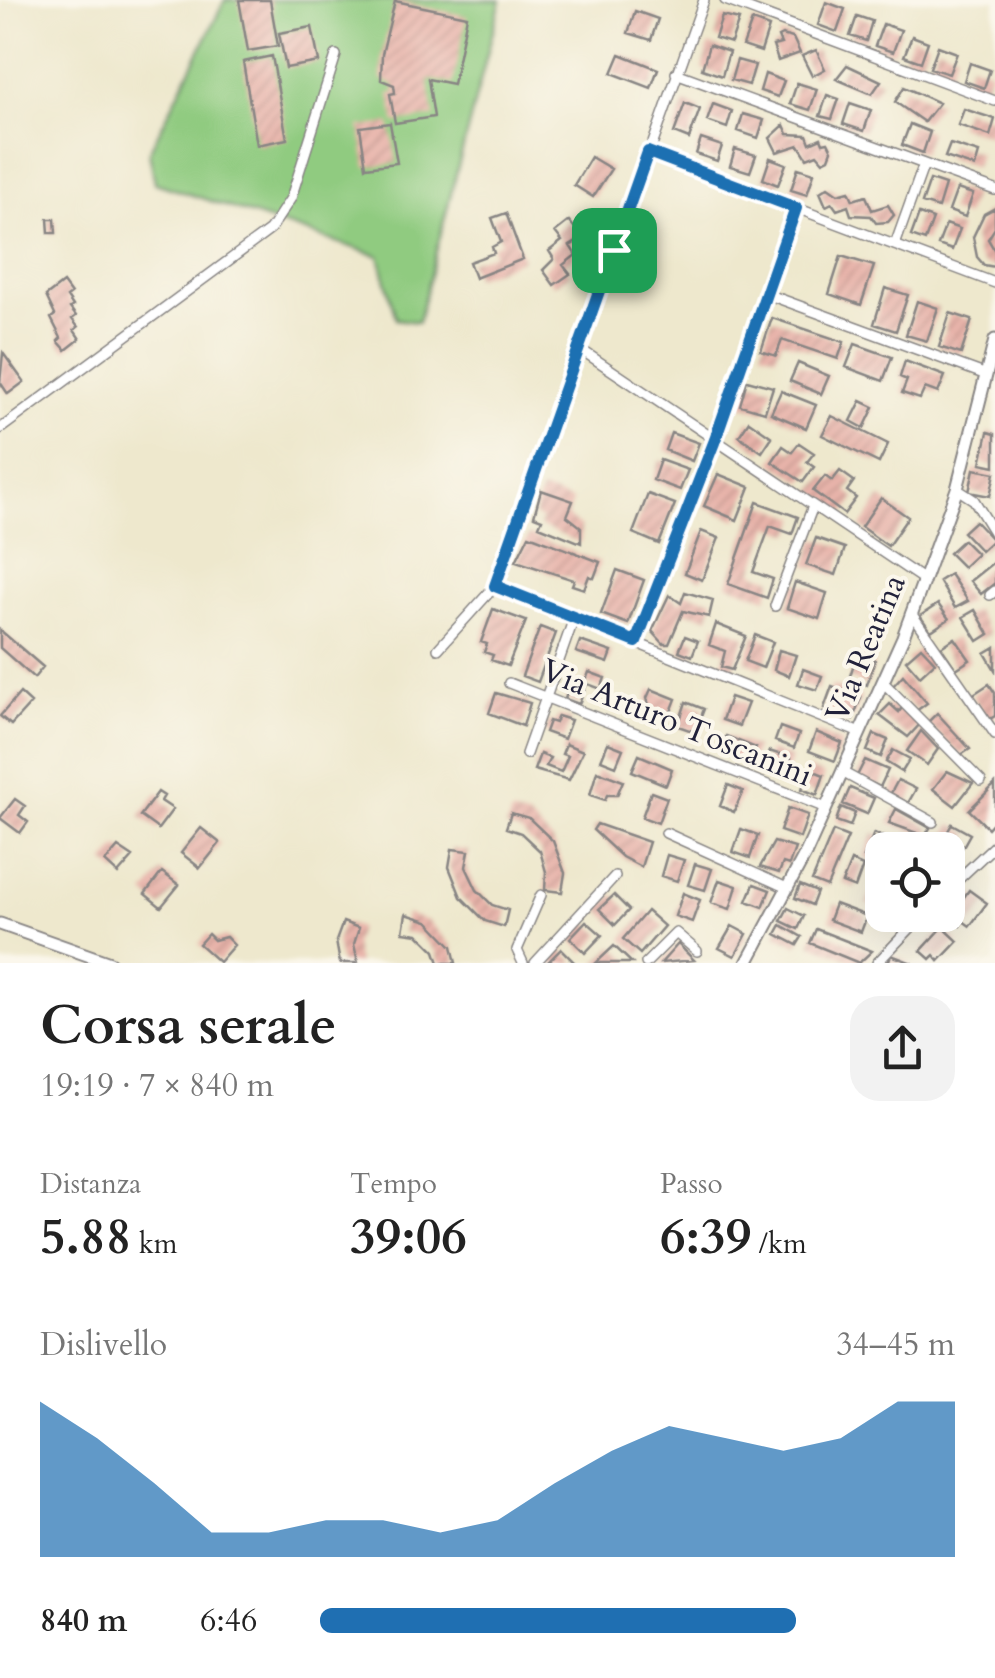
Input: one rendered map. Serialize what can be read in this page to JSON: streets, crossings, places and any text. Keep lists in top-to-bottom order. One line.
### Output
{"streets":{"street":["Via Reatina","Via Arturo Toscanini"]},"crossings":[["Via Reatina","Via Arturo Toscanini"]],"page":{"heading":["Corsa serale","19:19 · 7 × 840 m"],"stats":[["Distanza","5.88 km"],["Tempo","39:06"],["Passo","6:39 /km"]],"chart":["Dislivello","34–45 m"],"list":[{"name":"840 m","note":"6:46"}]}}
